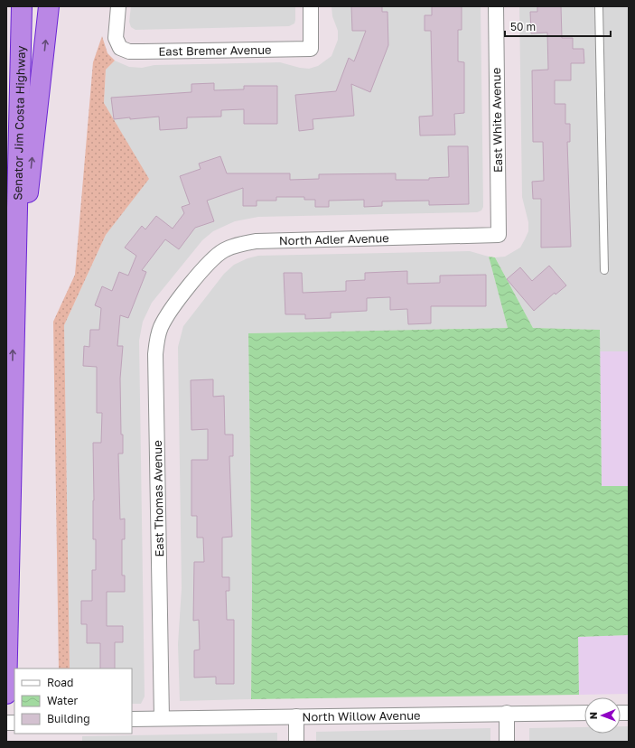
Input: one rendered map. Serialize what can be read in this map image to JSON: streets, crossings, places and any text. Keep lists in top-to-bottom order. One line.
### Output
{"streets":{"highway":["Senator Jim Costa Highway"],"street":["East Bremer Avenue","East White Avenue","North Adler Avenue","East Thomas Avenue","North Willow Avenue"]},"crossings":[["East White Avenue","North Adler Avenue"],["North Adler Avenue","East Thomas Avenue"],["East Thomas Avenue","North Willow Avenue"]],"one_way":["Senator Jim Costa Highway"],"legend":["Road","Water","Building"],"scale_bar":"50 m","north":"left"}
